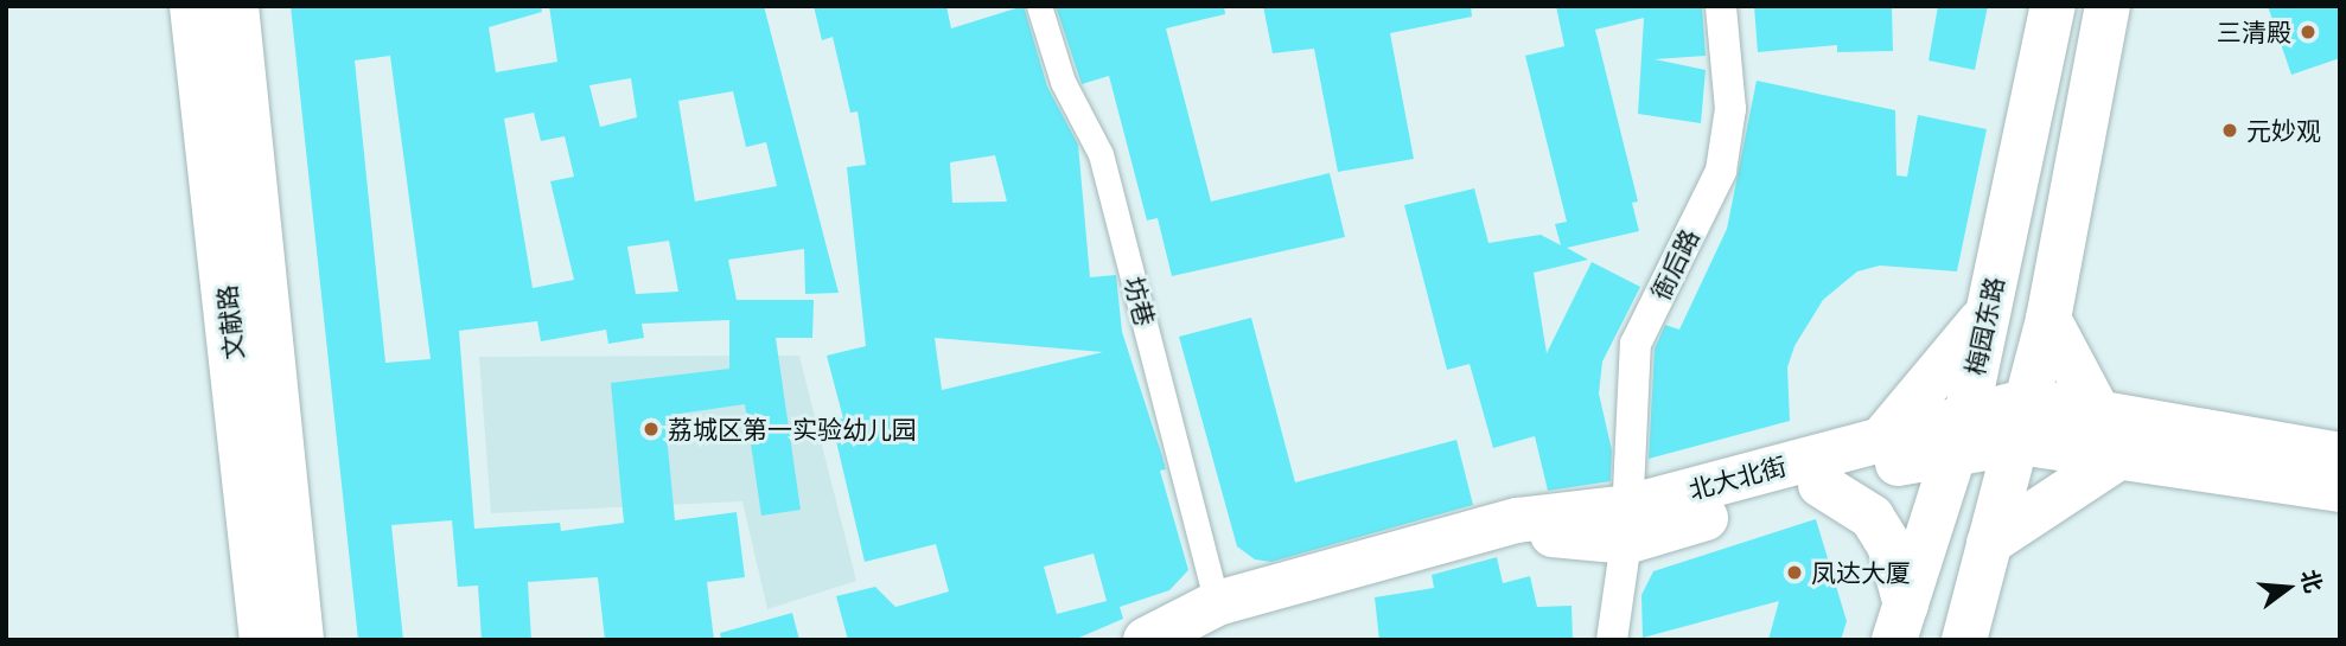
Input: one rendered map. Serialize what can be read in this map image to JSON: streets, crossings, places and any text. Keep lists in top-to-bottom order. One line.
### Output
{"streets":{"main road":["文献路","梅园东路","北大北街"],"street":["衙后路","坊巷"]},"crossings":[["衙后路","北大北街"],["坊巷","北大北街"],["梅园东路","北大北街"]],"places":["三清殿","元妙观","荔城区第一实验幼儿园","凤达大厦"],"north":"right"}
